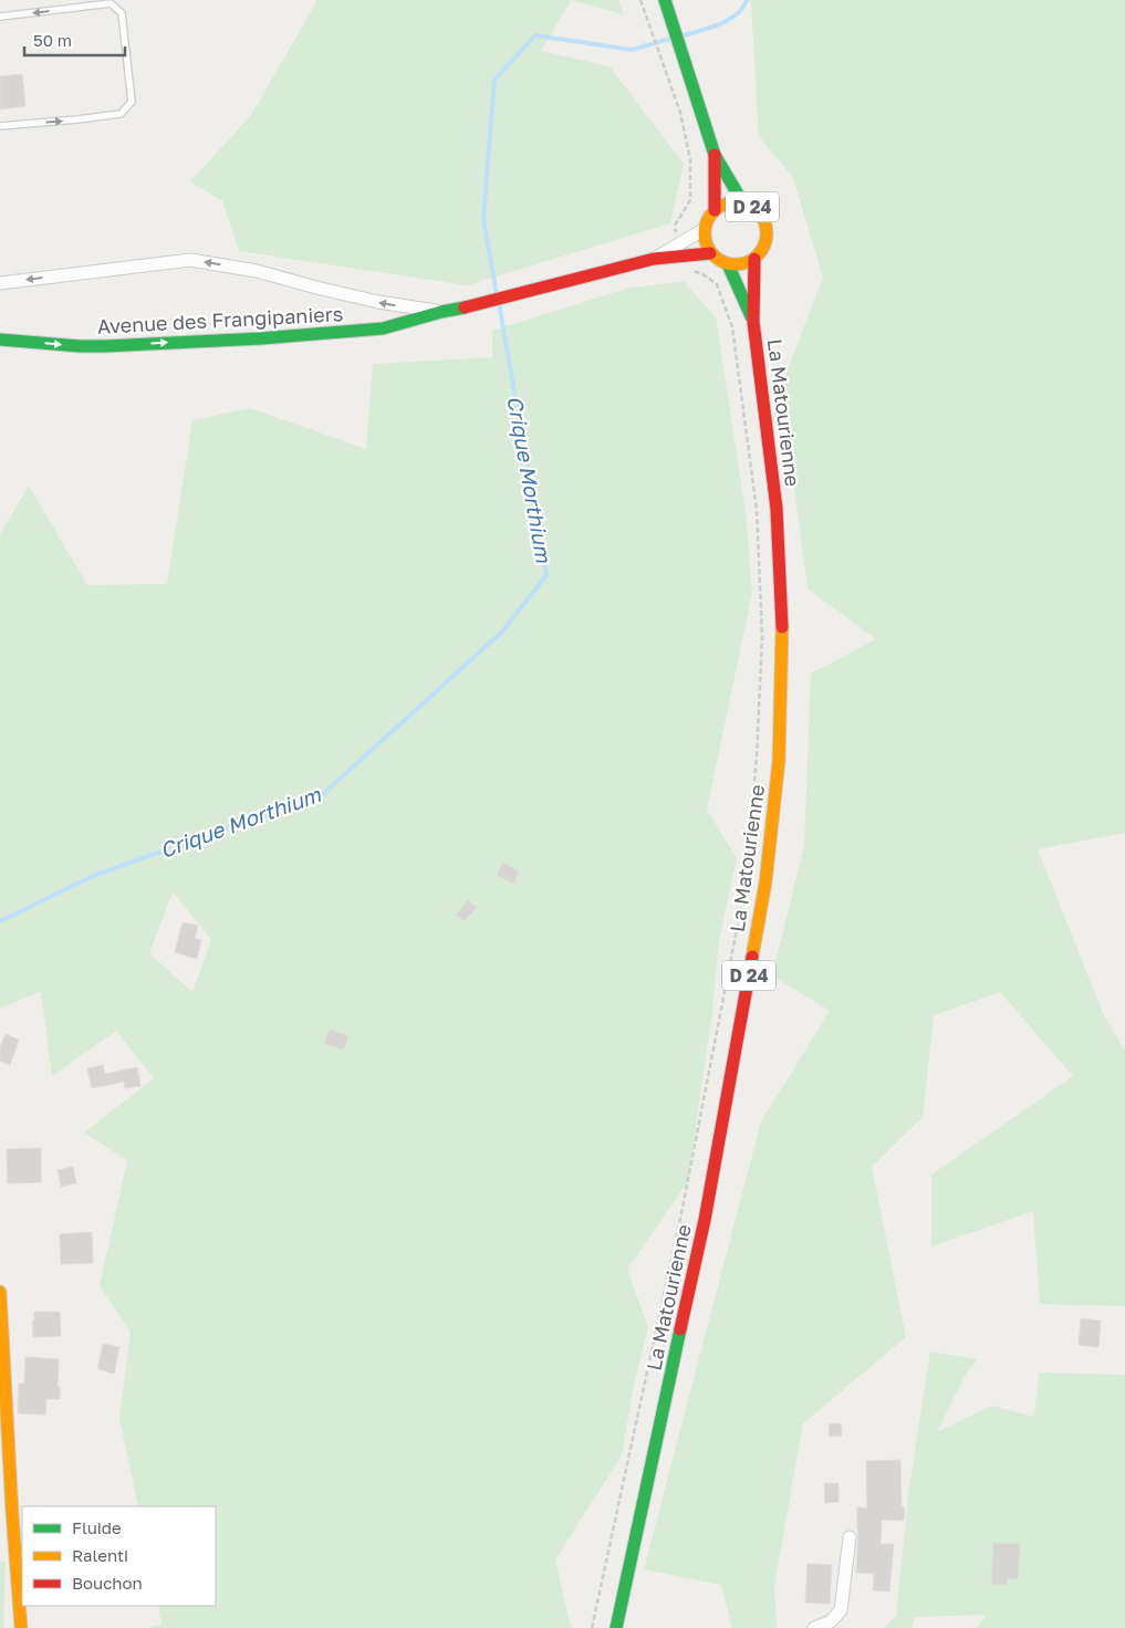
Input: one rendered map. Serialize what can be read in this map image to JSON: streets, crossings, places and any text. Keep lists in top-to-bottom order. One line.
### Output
{"streets":{"main road":["D 24","Avenue des Frangipaniers","La Matourienne"]},"crossings":[["D 24","Avenue des Frangipaniers"],["D 24","La Matourienne"],["Avenue des Frangipaniers","La Matourienne"]],"water":["Crique Morthium"],"legend":["Fluide","Ralenti","Bouchon"],"scale_bar":"50 m"}
